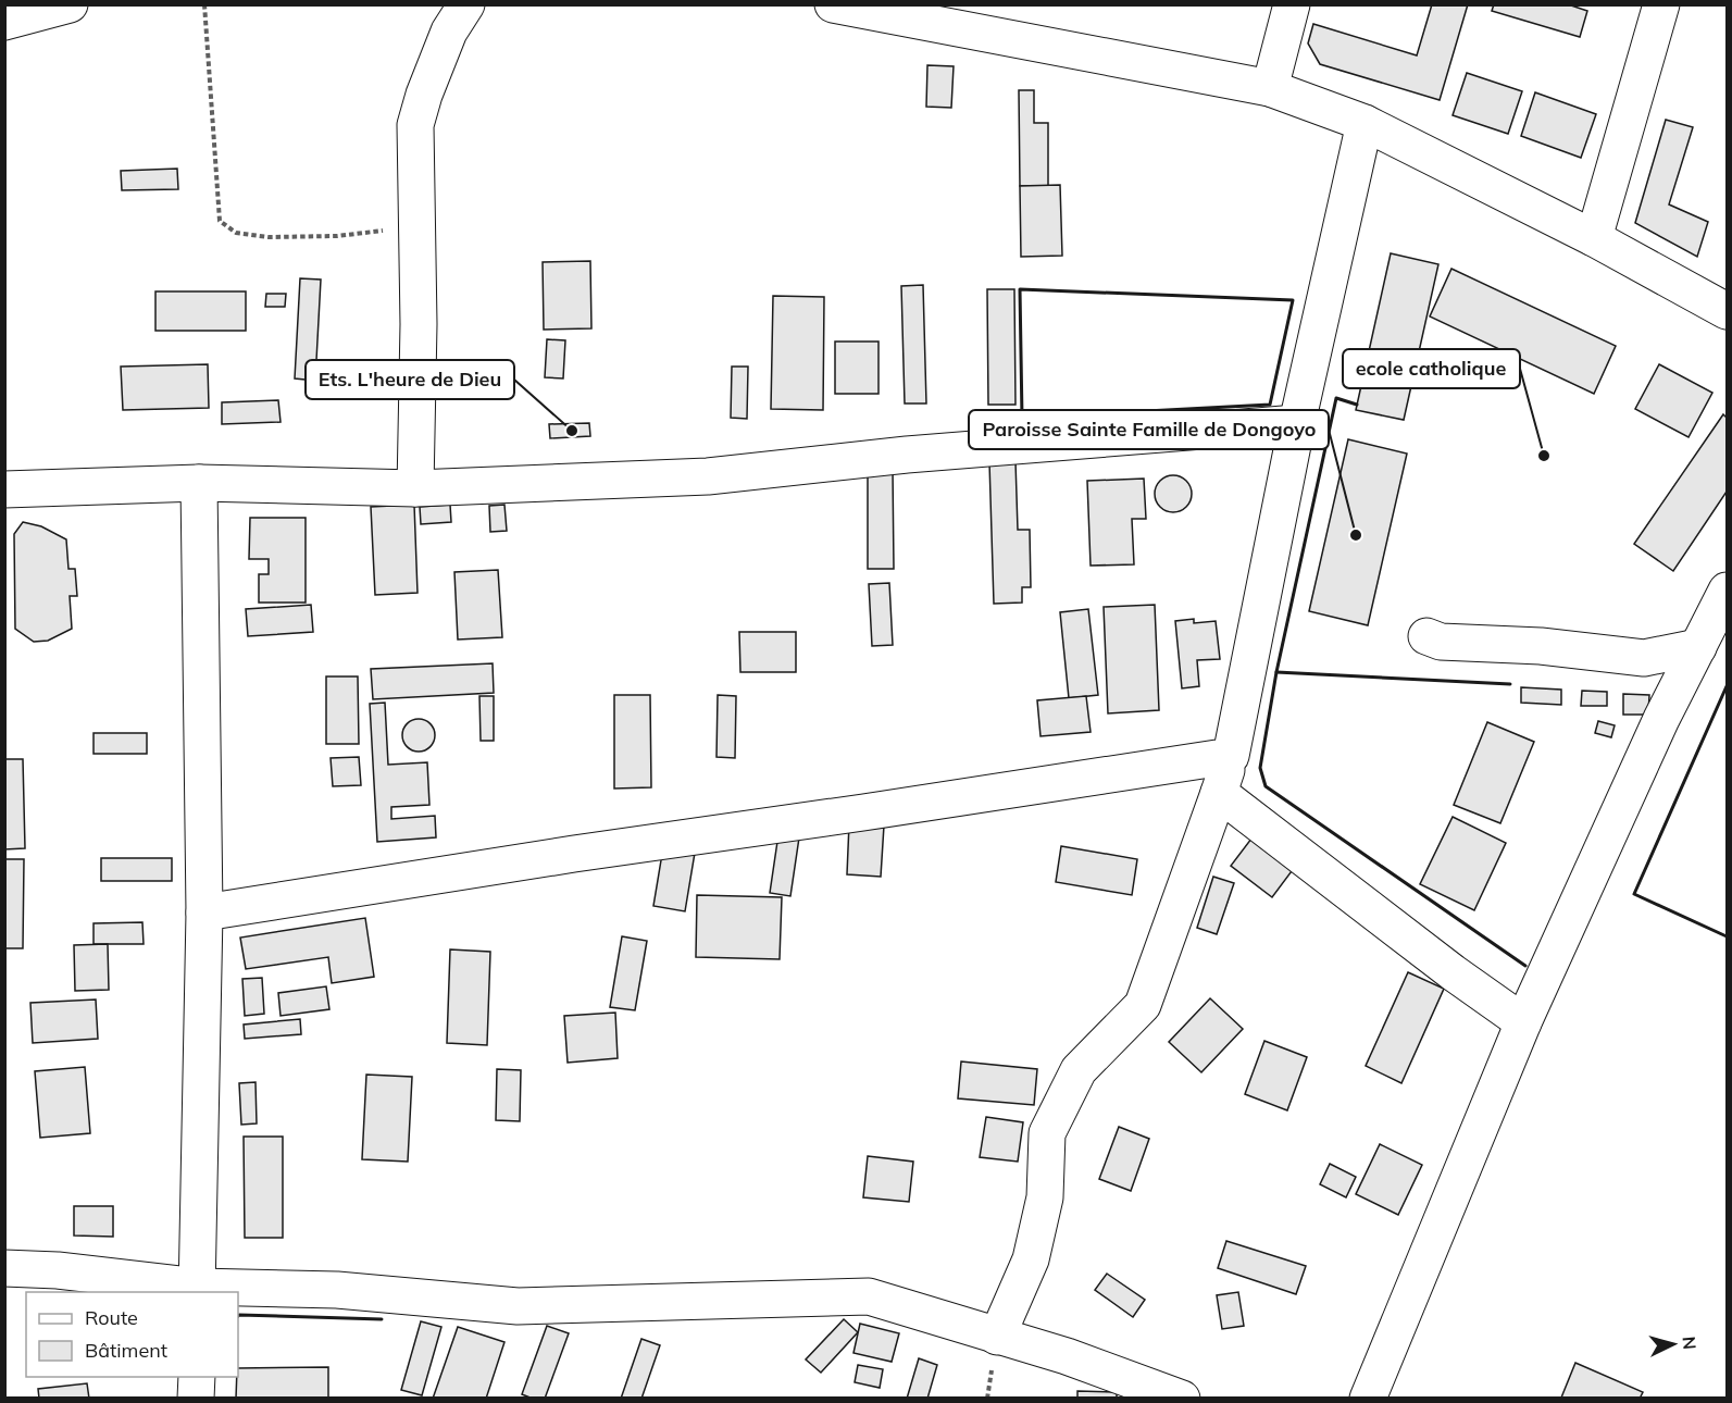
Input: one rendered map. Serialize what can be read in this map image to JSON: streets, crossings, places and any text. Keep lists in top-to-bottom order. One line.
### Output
{"places":["Ets. L'heure de Dieu","ecole catholique","Paroisse Sainte Famille de Dongoyo"],"legend":["Route","Bâtiment"],"north":"right"}
